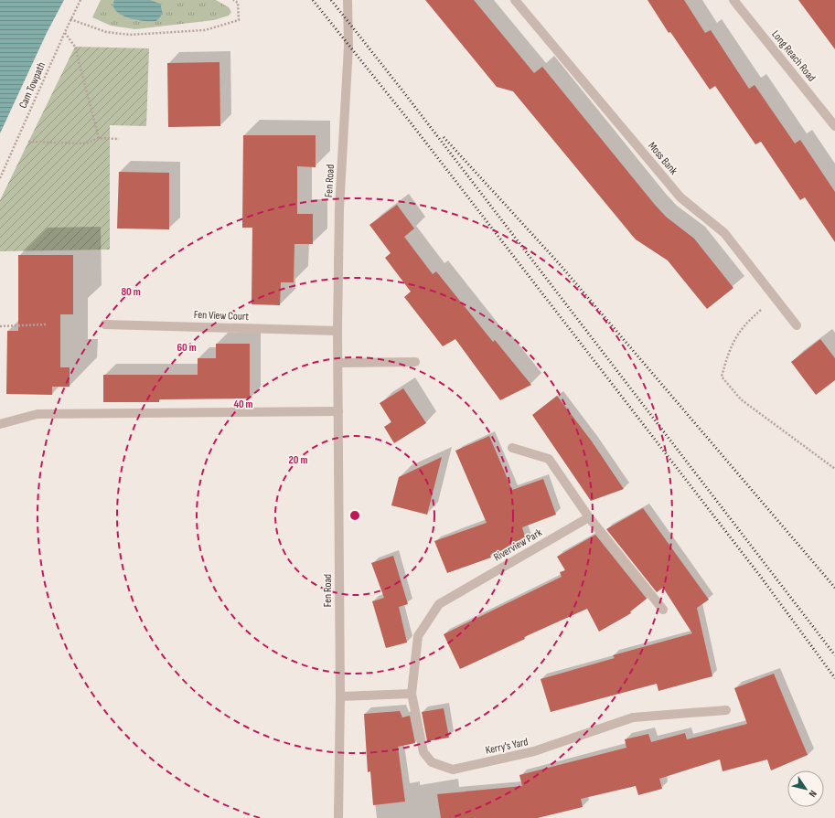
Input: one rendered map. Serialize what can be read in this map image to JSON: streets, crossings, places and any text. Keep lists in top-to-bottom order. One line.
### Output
{"streets":{"street":["Long Reach Road","Moss Bank","Fen Road","Fen View Court","Riverview Park","Kerry's Yard"],"path":["Cam Towpath"]},"crossings":[["Fen Road","Fen View Court"],["Riverview Park","Kerry's Yard"]],"north":"bottom right","rings":["80 m","60 m","40 m","20 m"]}
